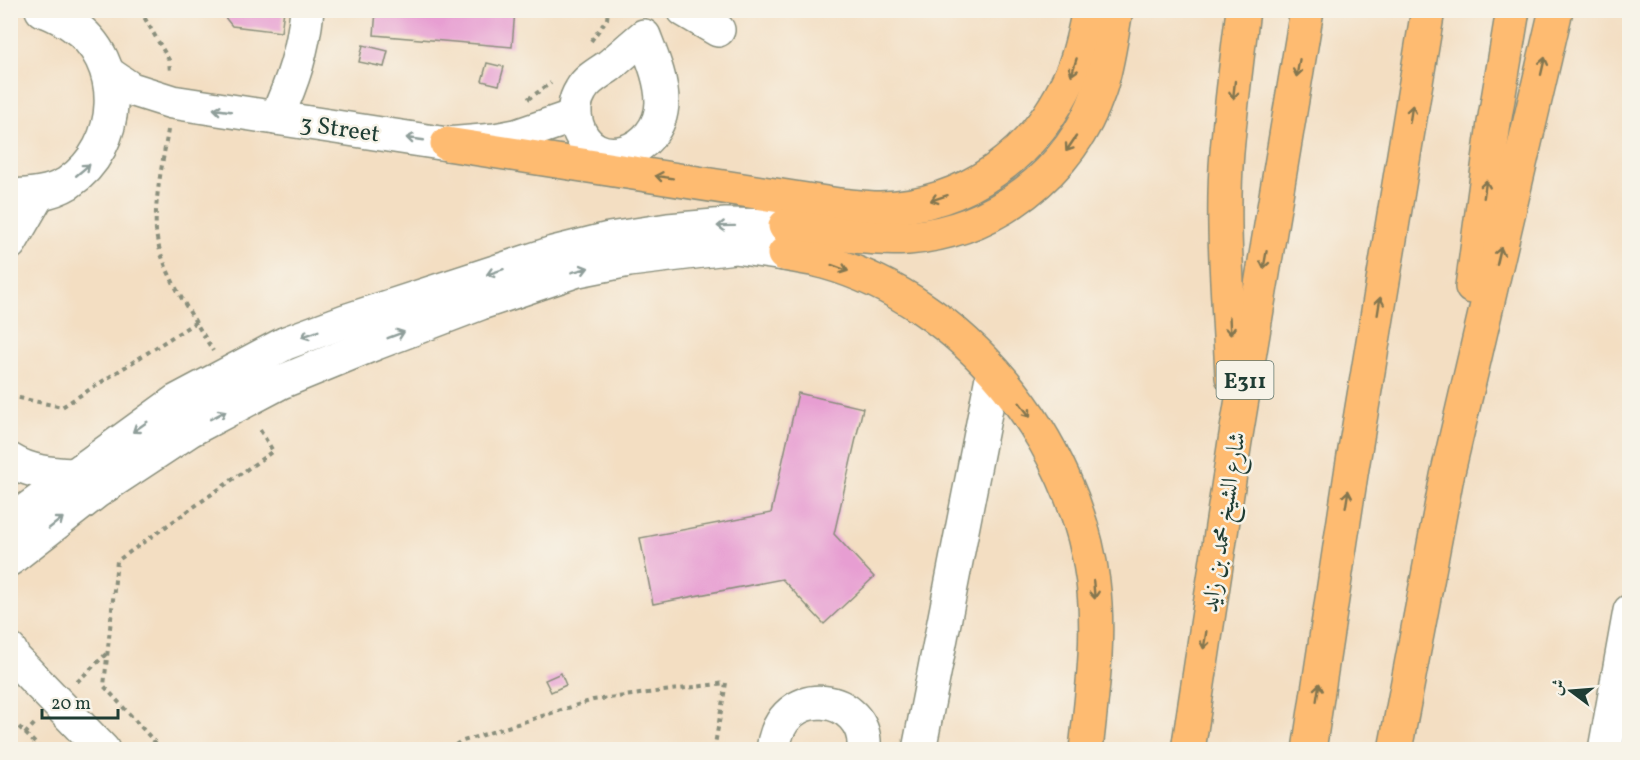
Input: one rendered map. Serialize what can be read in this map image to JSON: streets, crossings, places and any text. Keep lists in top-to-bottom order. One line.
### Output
{"streets":{"highway":["E311","شارع الشيخ محمد بن زايد"],"street":["3 Street"]},"one_way":["3 Street"],"scale_bar":"20 m","north":"left"}
